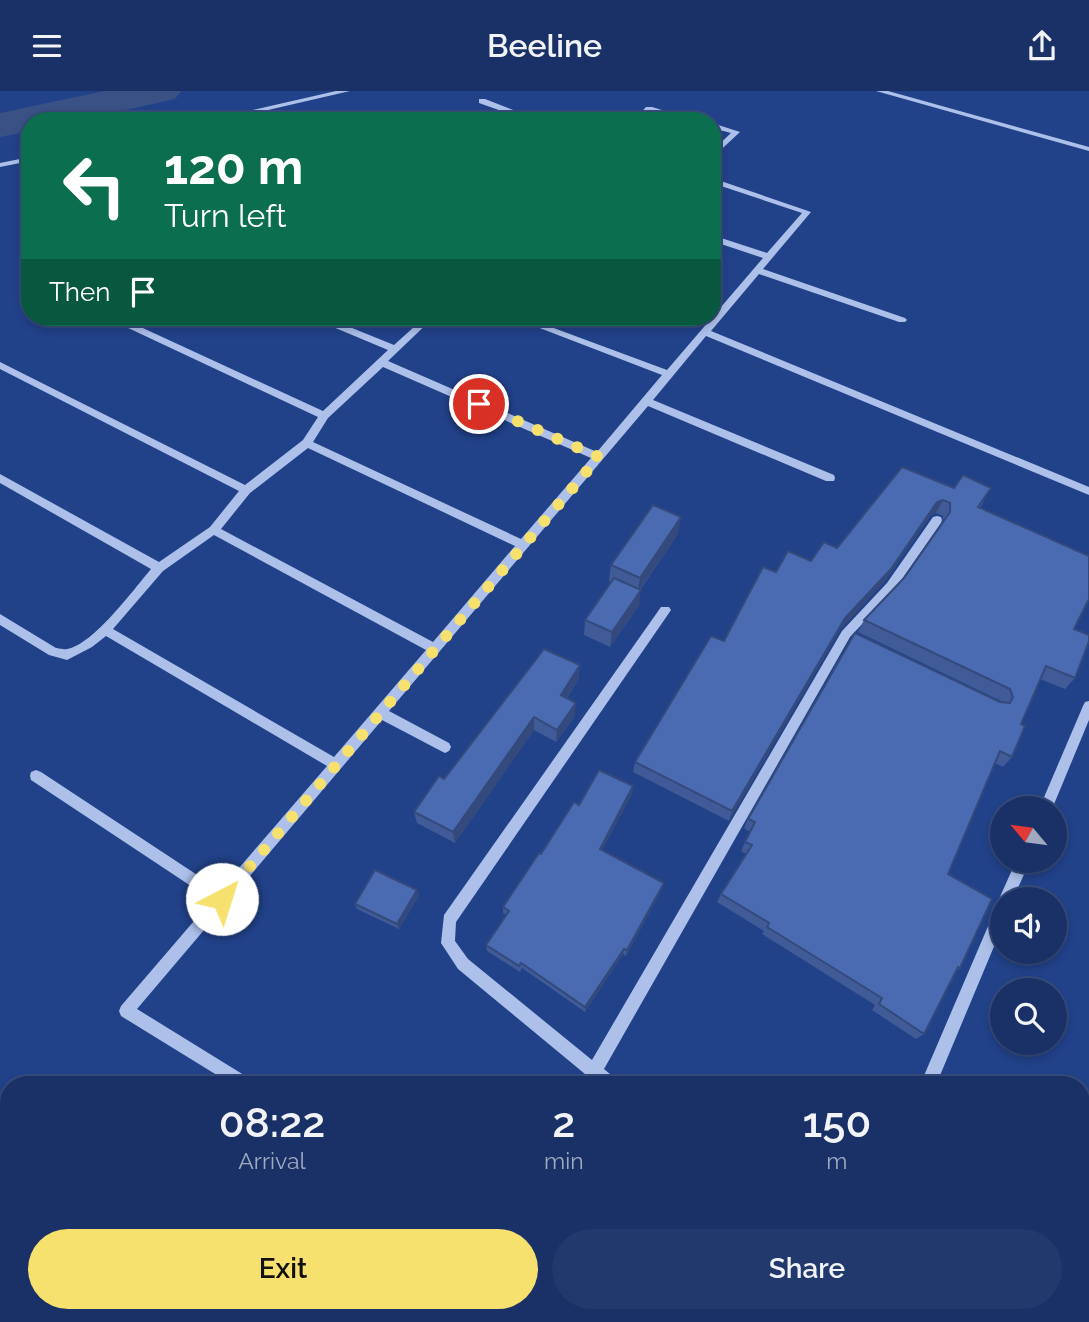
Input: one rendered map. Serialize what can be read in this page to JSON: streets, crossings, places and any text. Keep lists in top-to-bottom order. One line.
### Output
{"north":"top left","page":{"header":"Beeline","turn":["120 m","Turn left"],"then":"Then","eta":["08:22","Arrival","2","min","150","m"],"buttons":["Exit","Share"]}}
